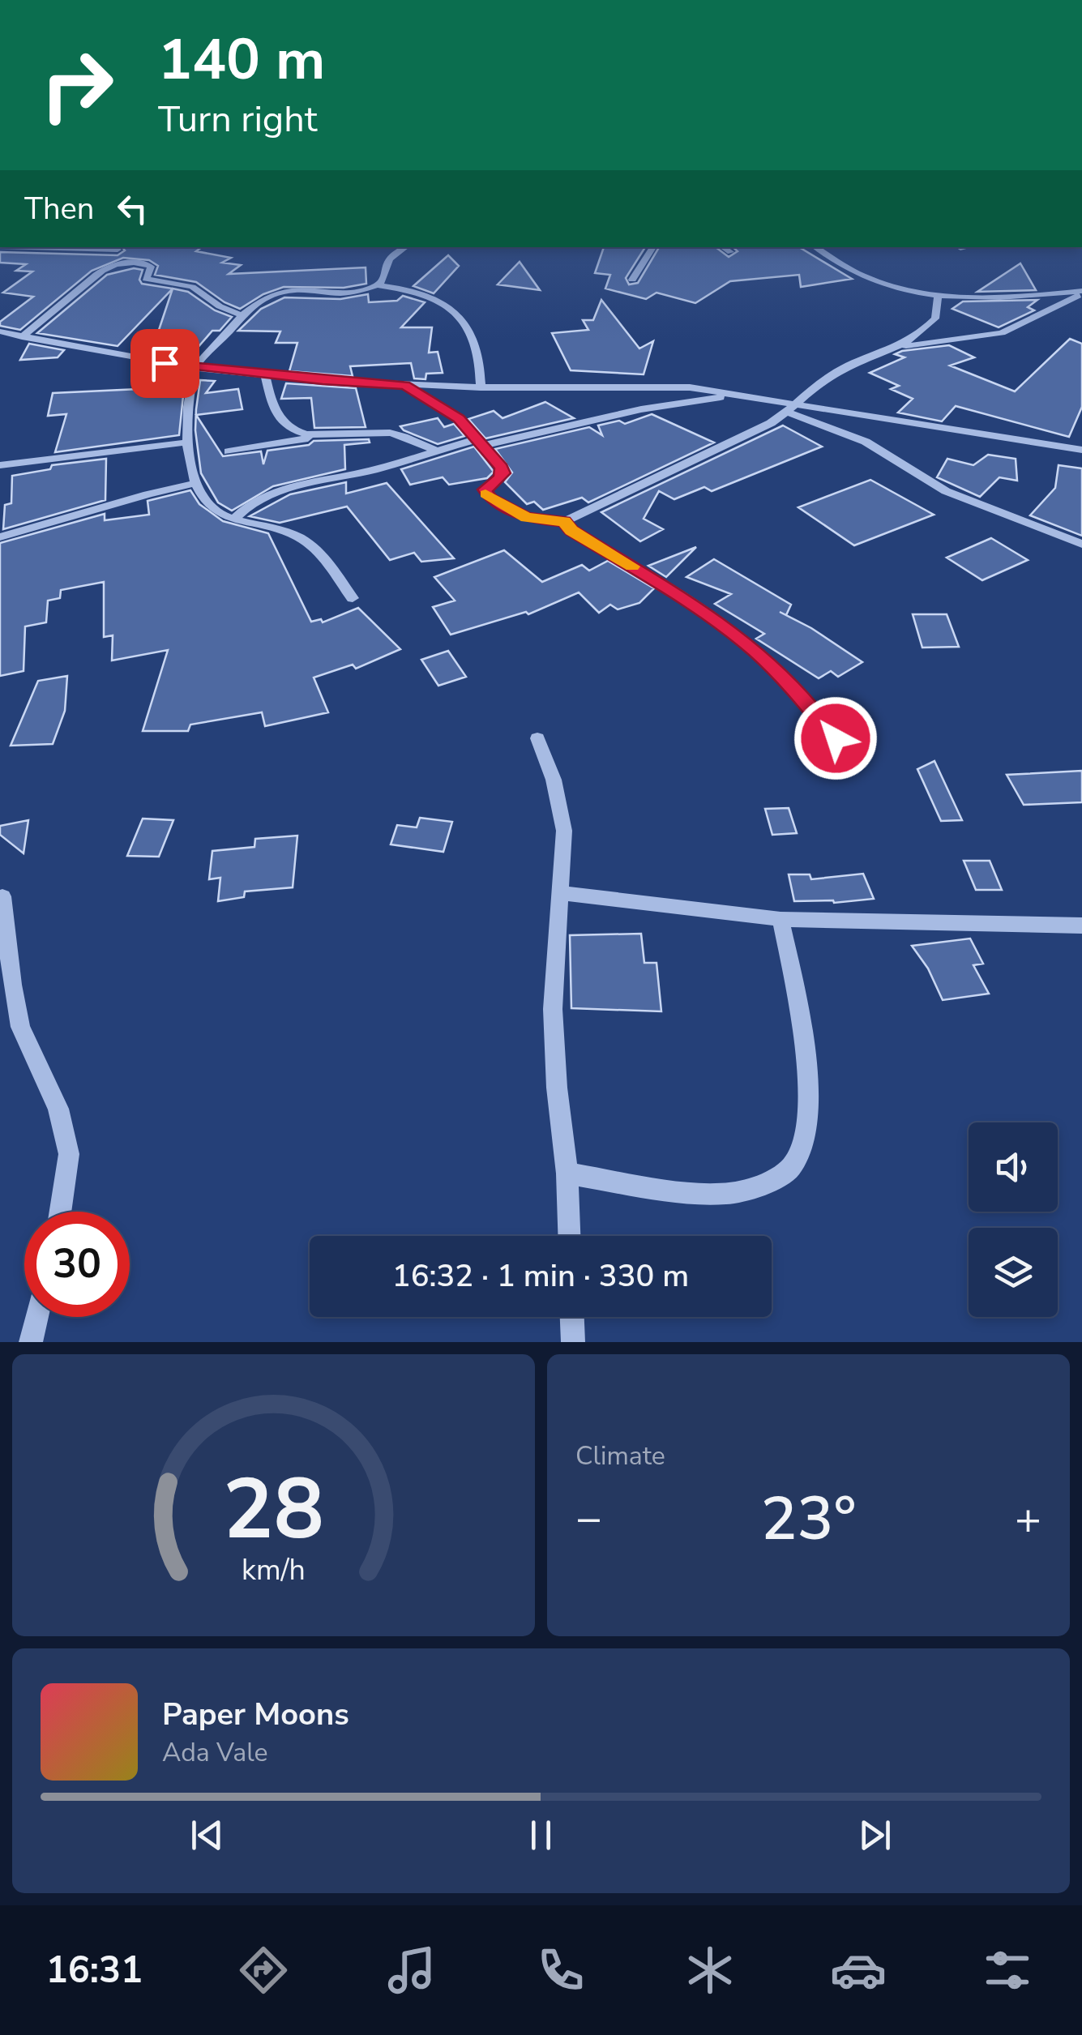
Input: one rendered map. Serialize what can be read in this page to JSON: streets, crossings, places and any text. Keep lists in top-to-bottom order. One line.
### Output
{"page":{"turn":["140 m","Turn right"],"then":"Then","limit":"30","trip":"16:32 · 1 min · 330 m","tile":"Climate","heat":["−","23°","+"],"song":["Paper Moons","Ada Vale"],"tabs":"16:31","gauge":["28","km/h"]}}
